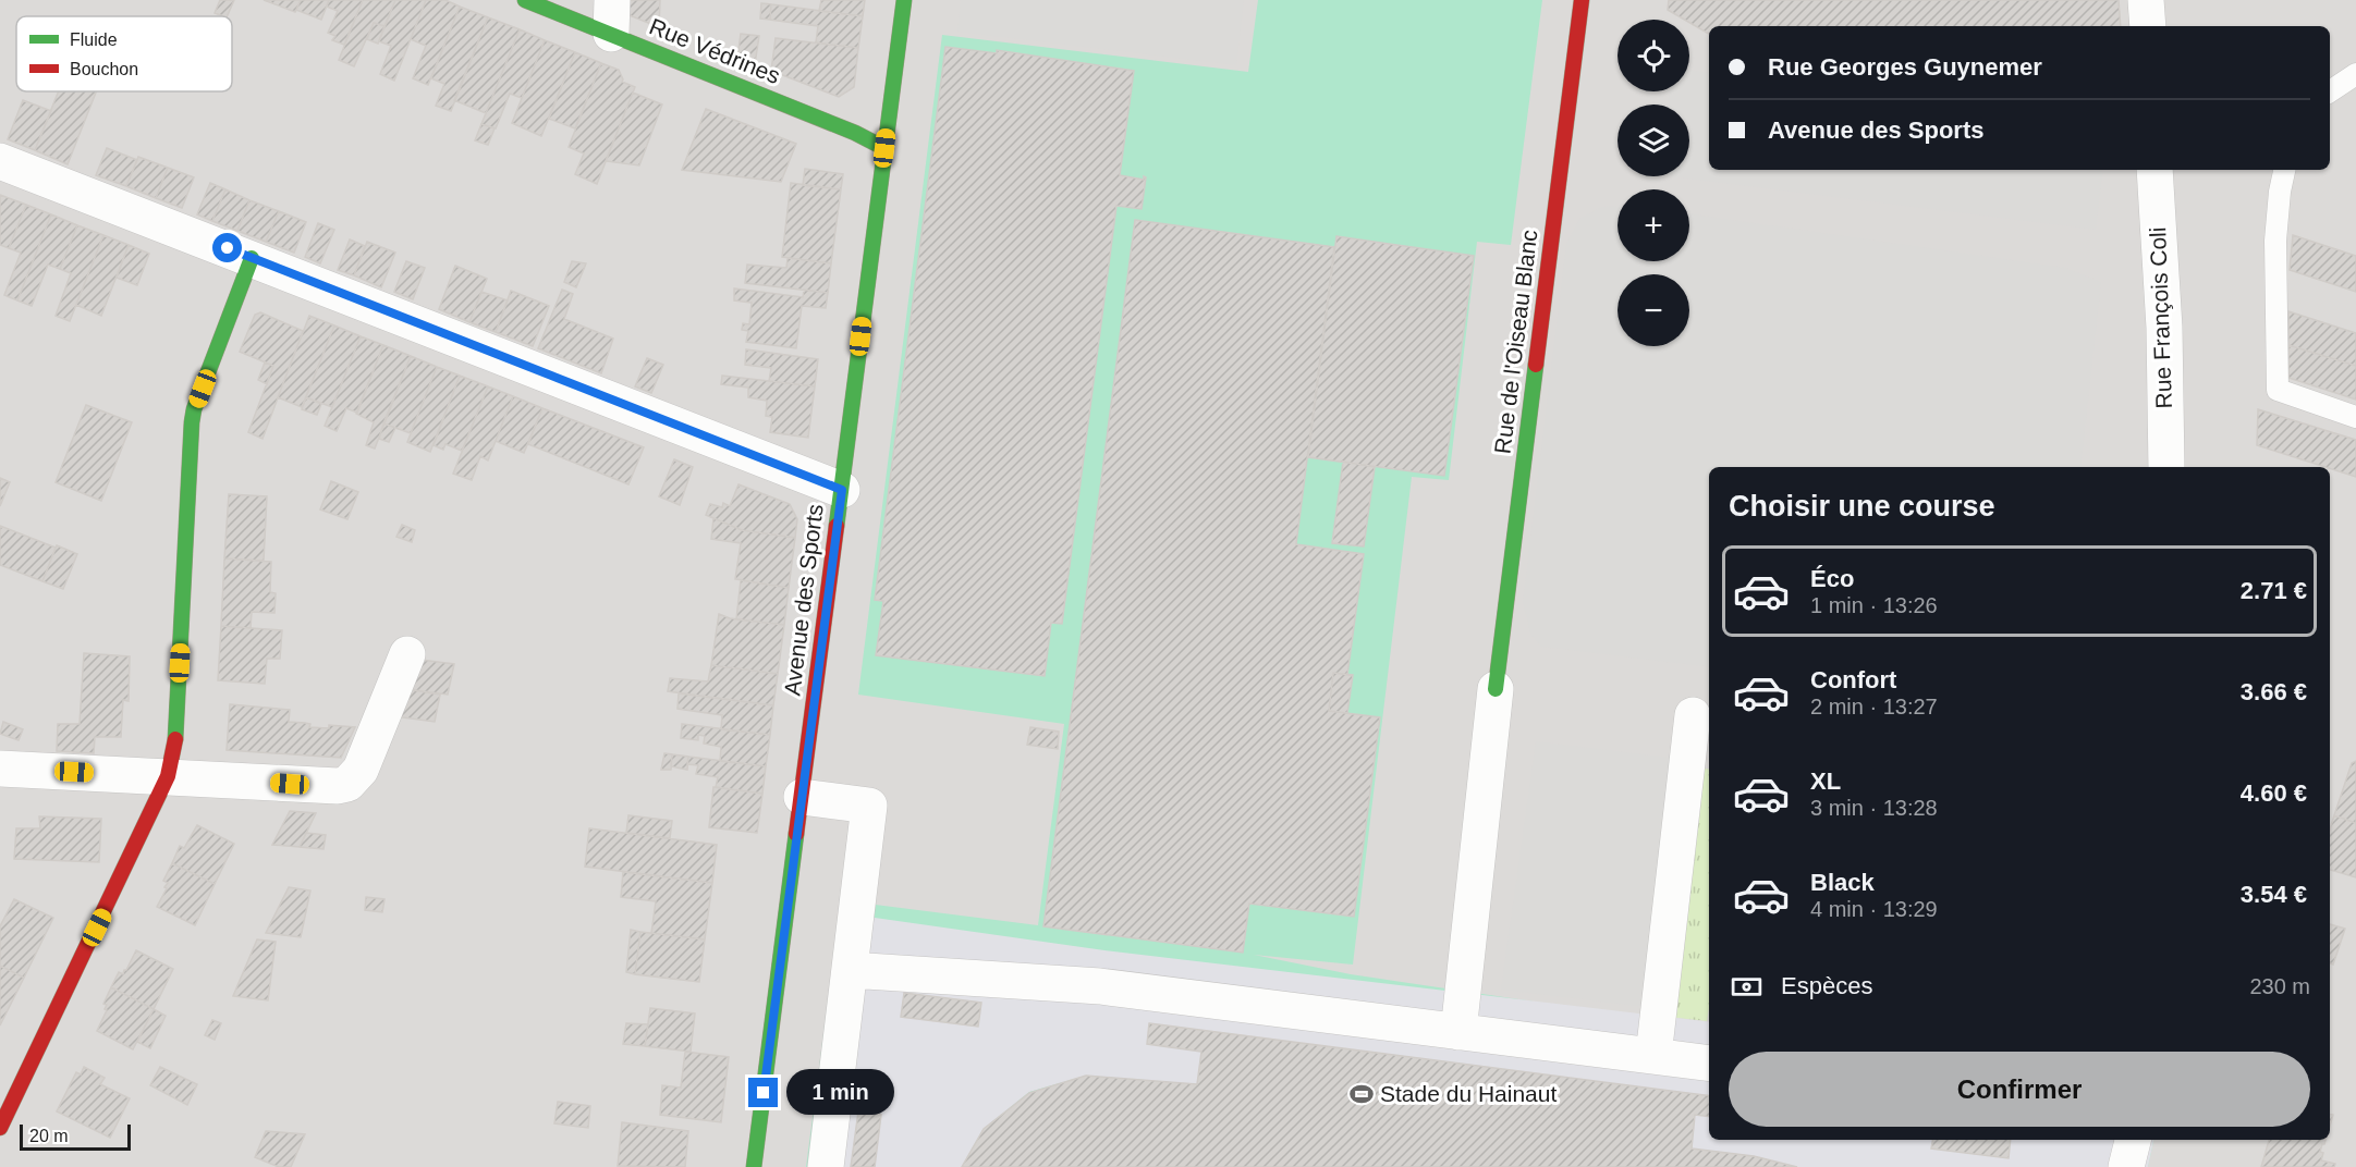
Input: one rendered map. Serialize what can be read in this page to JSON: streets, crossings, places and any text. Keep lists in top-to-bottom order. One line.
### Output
{"streets":{"street":["Rue Védrines","Rue François Coli","Rue de l'Oiseau Blanc","Avenue des Sports"]},"crossings":[["Rue Védrines","Avenue des Sports"]],"places":{"sports":["Stade du Hainaut"]},"legend":["Fluide","Bouchon"],"scale_bar":"20 m","page":{"map_buttons":["+","−"],"banner":["Rue Georges Guynemer","Avenue des Sports"],"heading":"Choisir une course","list":[{"name":"Éco","note":"1 min · 13:26","value":"2.71 €"},{"name":"Confort","note":"2 min · 13:27","value":"3.66 €"},{"name":"XL","note":"3 min · 13:28","value":"4.60 €"},{"name":"Black","note":"4 min · 13:29","value":"3.54 €"}],"pay":["Espèces","230 m"],"buttons":"Confirmer","bubble":"1 min","scale":"20 m"}}
